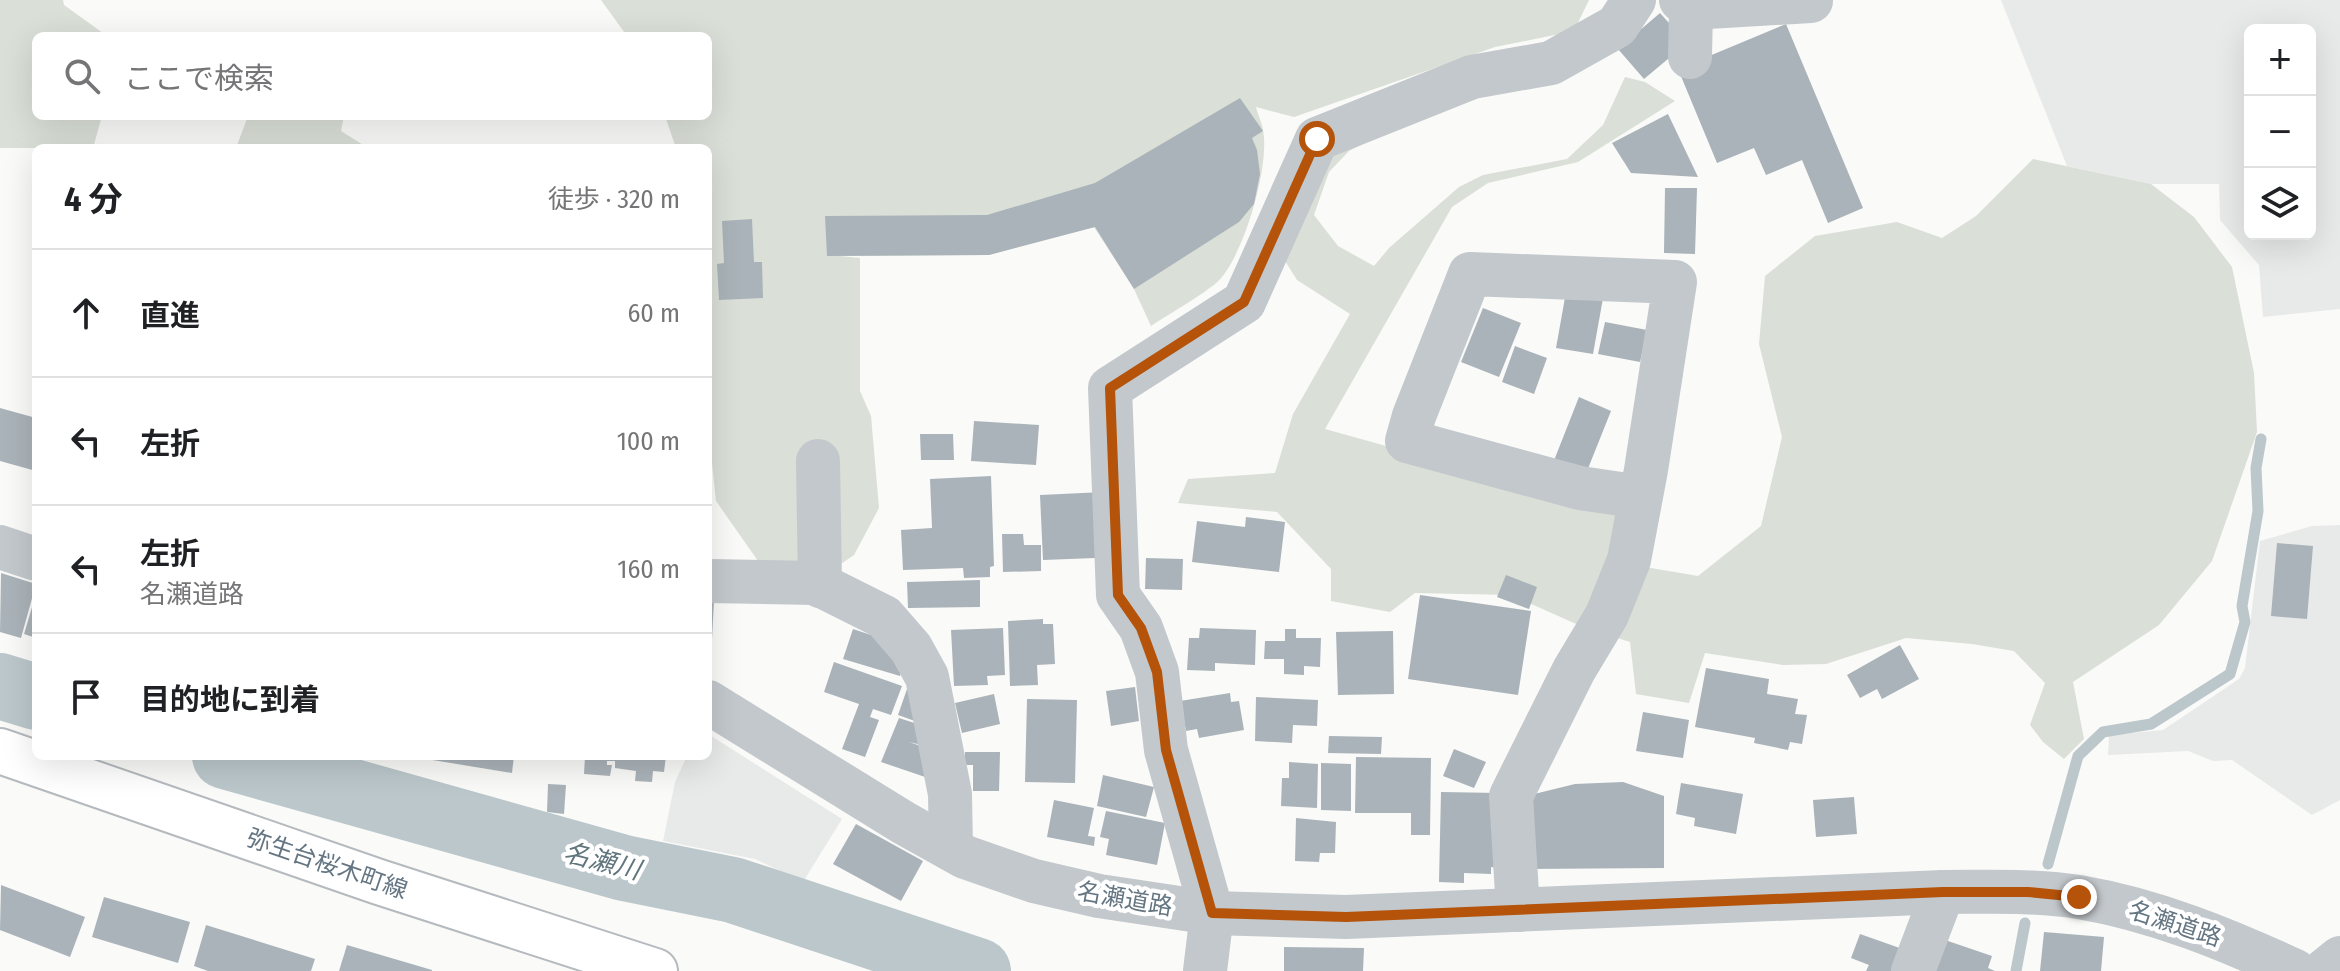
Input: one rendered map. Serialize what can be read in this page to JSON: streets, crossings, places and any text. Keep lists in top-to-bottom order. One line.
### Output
{"streets":{"main road":["弥生台桜木町線"],"street":["名瀬道路"]},"water":["名瀬川"],"page":{"map_buttons":["+","−"],"search":"ここで検索","heading":["4 分","徒歩 · 320 m"],"list":[["直進","60 m"],["左折","100 m"],["左折","名瀬道路","160 m"],"目的地に到着"]}}
